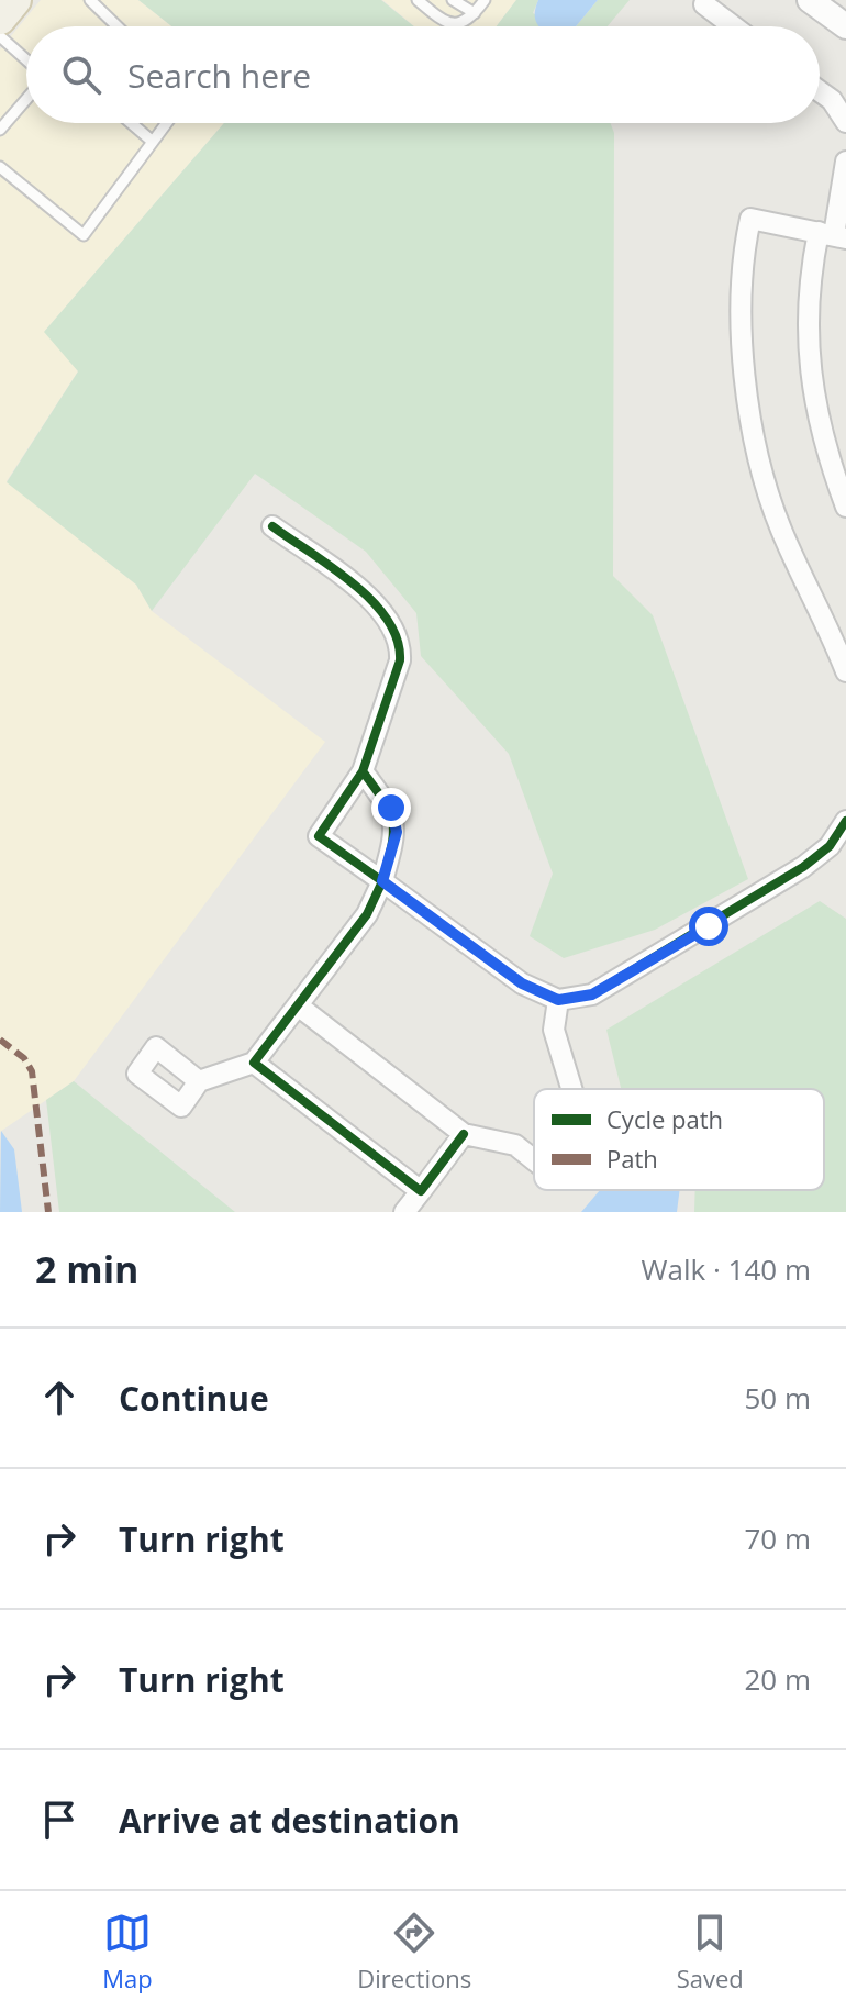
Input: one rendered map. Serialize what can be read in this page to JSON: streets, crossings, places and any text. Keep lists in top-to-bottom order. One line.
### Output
{"legend":["Cycle path","Path"],"page":{"search":"Search here","heading":["2 min","Walk · 140 m"],"list":[["Continue","50 m"],["Turn right","70 m"],["Turn right","20 m"],"Arrive at destination"],"nav":["Map","Directions","Saved"]}}
